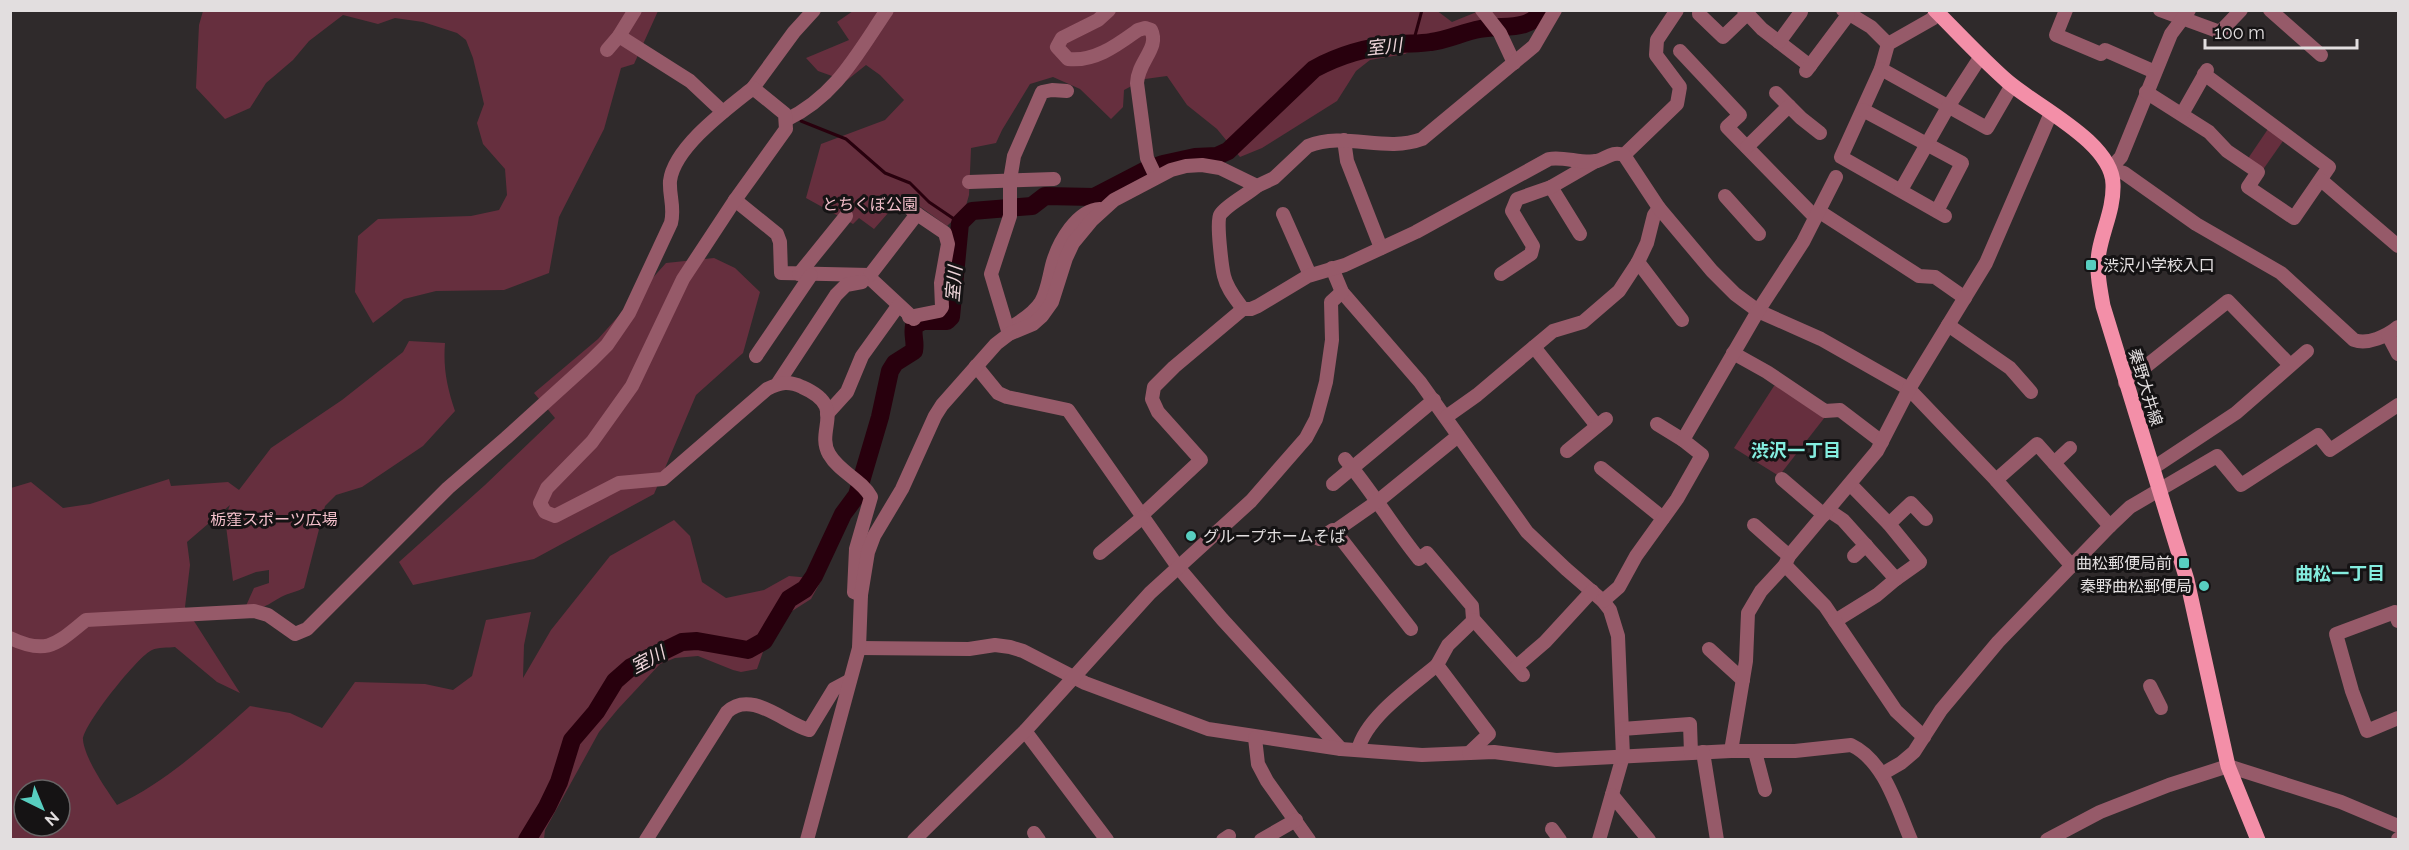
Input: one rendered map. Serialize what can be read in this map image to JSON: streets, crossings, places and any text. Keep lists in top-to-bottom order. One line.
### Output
{"streets":{"main road":["秦野大井線"]},"districts":["渋沢一丁目","曲松一丁目"],"water":["室川"],"parks":["とちくぼ公園","栃窪スポーツ広場"],"places":{"transit":["渋沢小学校入口","曲松郵便局前"],"other":["グループホームそば","秦野曲松郵便局"]},"scale_bar":"100 m","north":"bottom right"}
